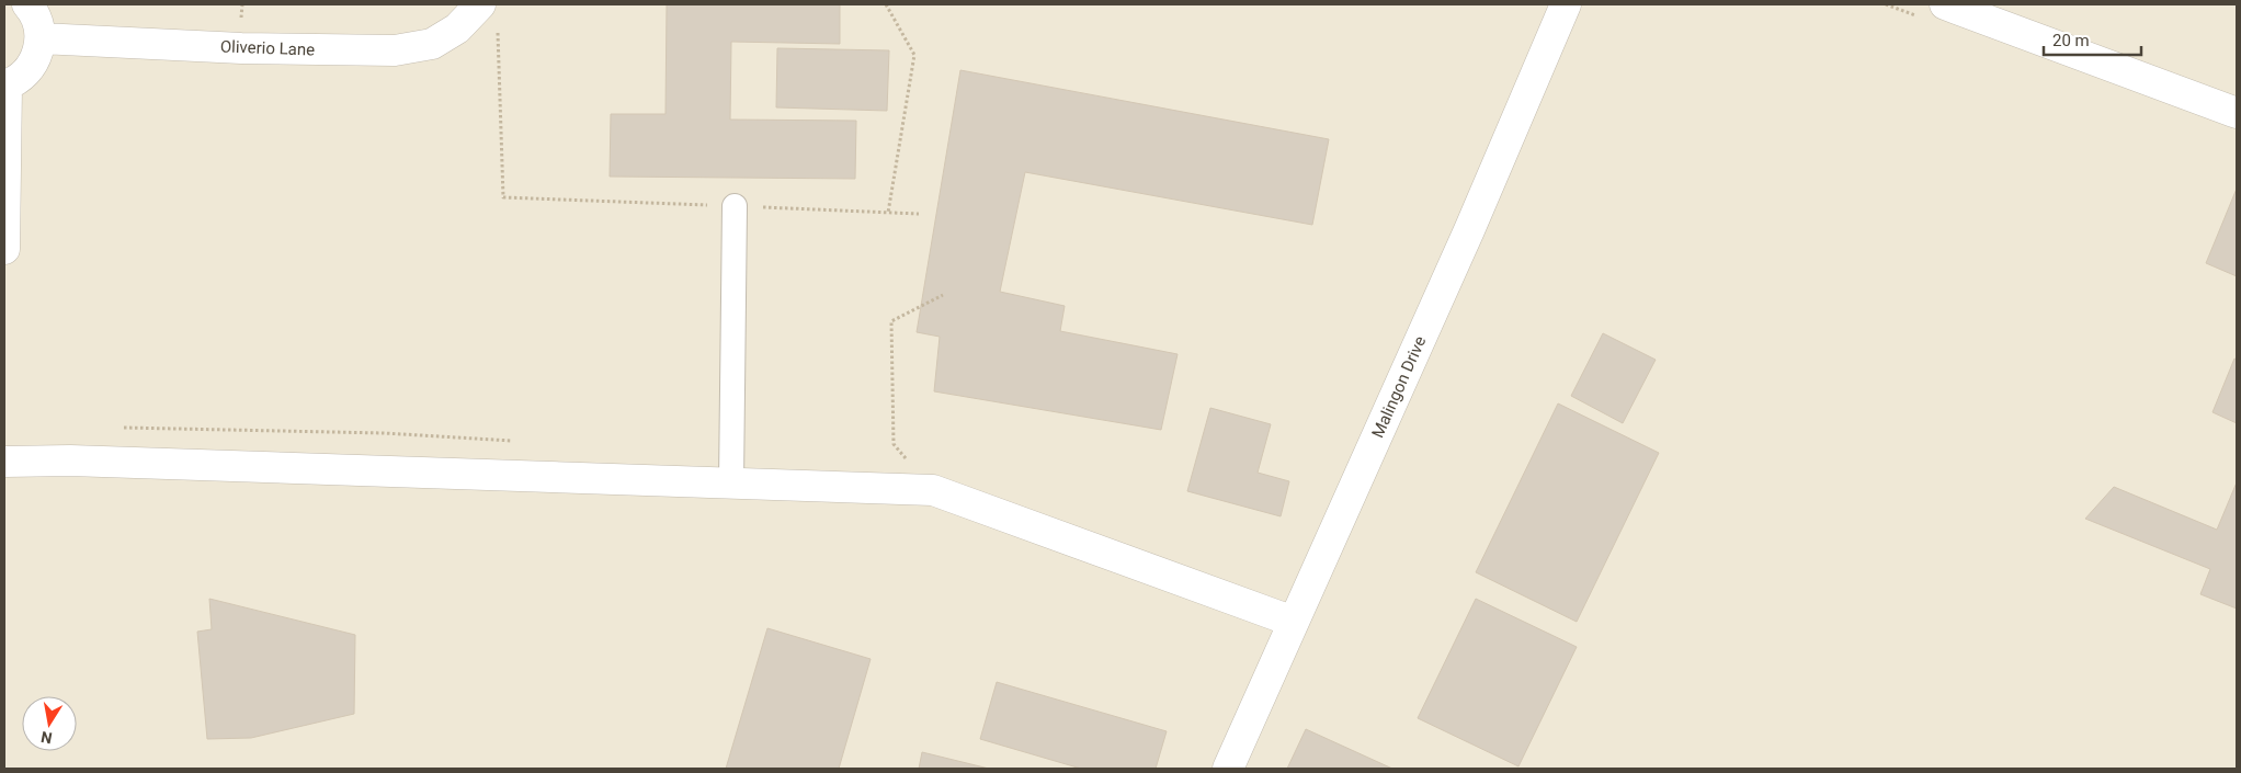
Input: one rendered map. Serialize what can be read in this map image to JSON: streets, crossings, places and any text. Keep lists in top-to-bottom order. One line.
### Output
{"streets":{"street":["Oliverio Lane","Malingon Drive"]},"scale_bar":"20 m","north":"bottom"}
